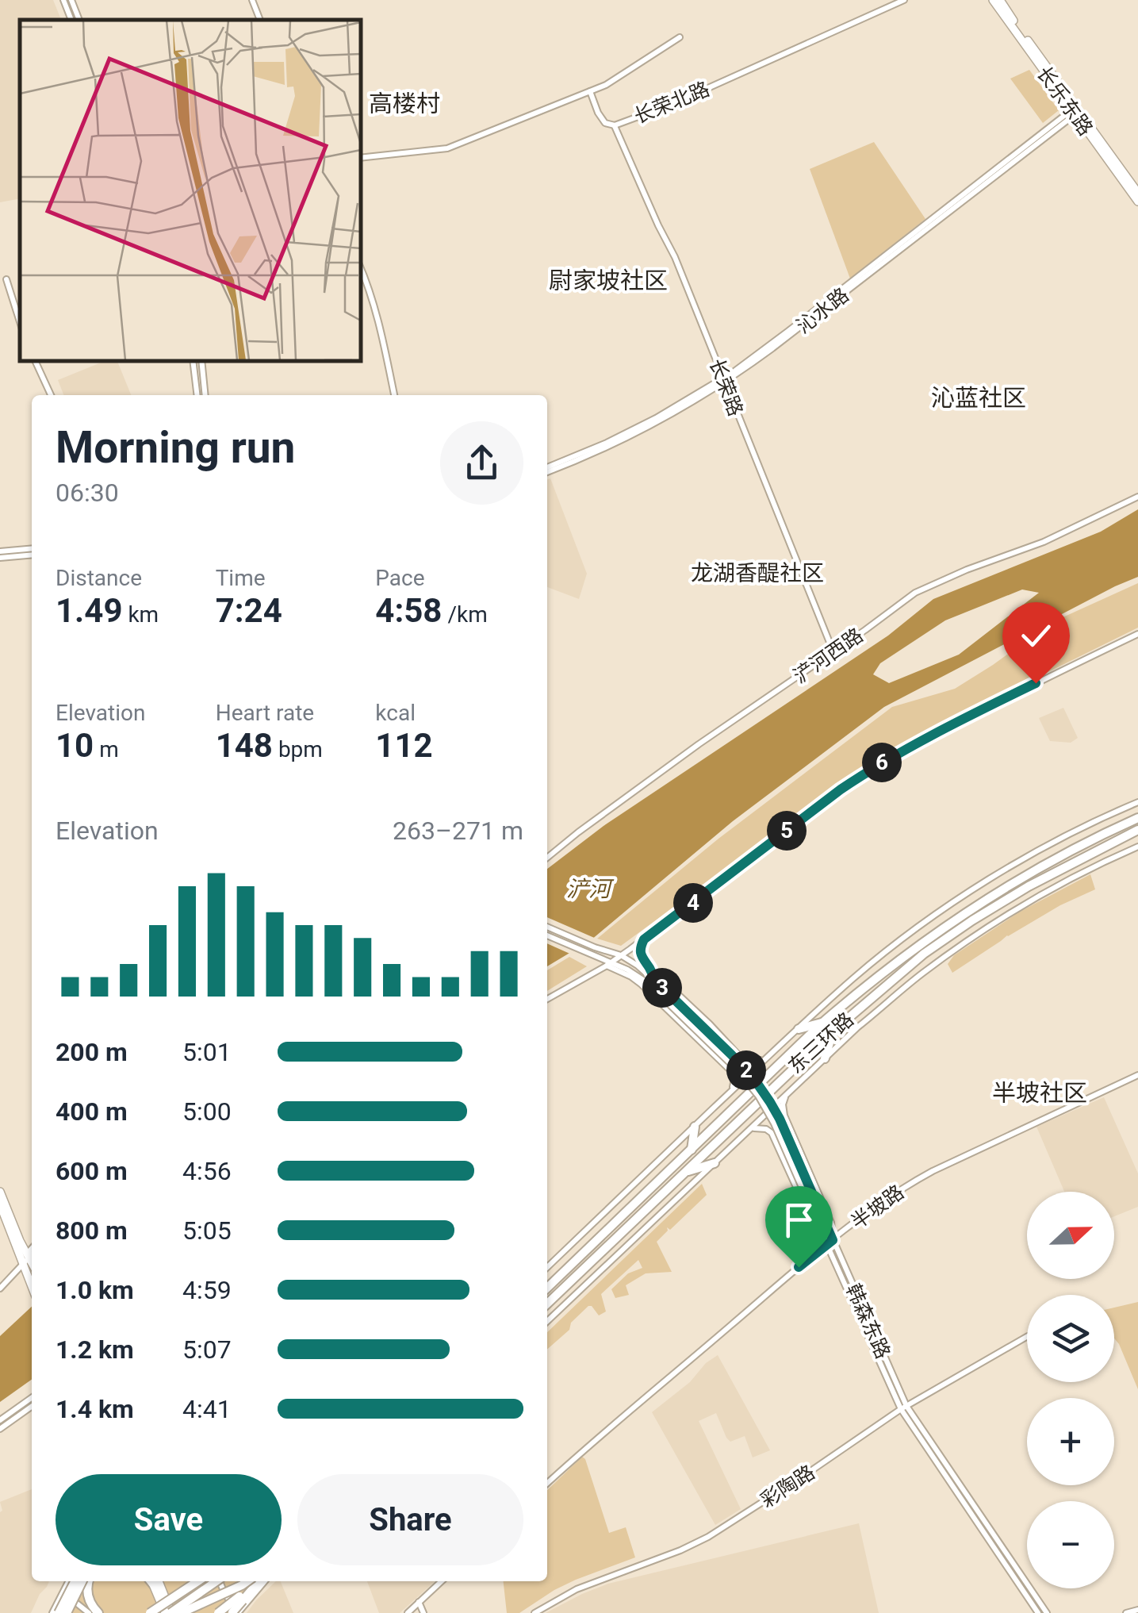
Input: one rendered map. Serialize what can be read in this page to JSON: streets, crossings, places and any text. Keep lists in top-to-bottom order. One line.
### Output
{"streets":{"highway":["东三环路"],"main road":["长乐东路","长荣北路","沁水路","长荣路","浐河西路","半坡路","韩森东路","彩陶路"]},"crossings":[["长乐东路","沁水路"],["长荣北路","长荣路"],["沁水路","长荣路"],["长荣路","浐河西路"],["半坡路","韩森东路"],["韩森东路","彩陶路"]],"districts":["高楼村","尉家坡社区","沁蓝社区","龙湖香醍社区","半坡社区"],"water":["浐河"],"north":"right","page":{"heading":["Morning run","06:30"],"stats":[["Distance","1.49 km"],["Time","7:24"],["Pace","4:58 /km"],["Elevation","10 m"],["Heart rate","148 bpm"],["kcal","112"]],"pins":["6","5","4","3","2"],"chart":["Elevation","263–271 m"],"list":[{"name":"200 m","note":"5:01"},{"name":"400 m","note":"5:00"},{"name":"600 m","note":"4:56"},{"name":"800 m","note":"5:05"},{"name":"1.0 km","note":"4:59"},{"name":"1.2 km","note":"5:07"},{"name":"1.4 km","note":"4:41"}],"map_buttons":["+","−"],"buttons":["Save","Share"]}}
